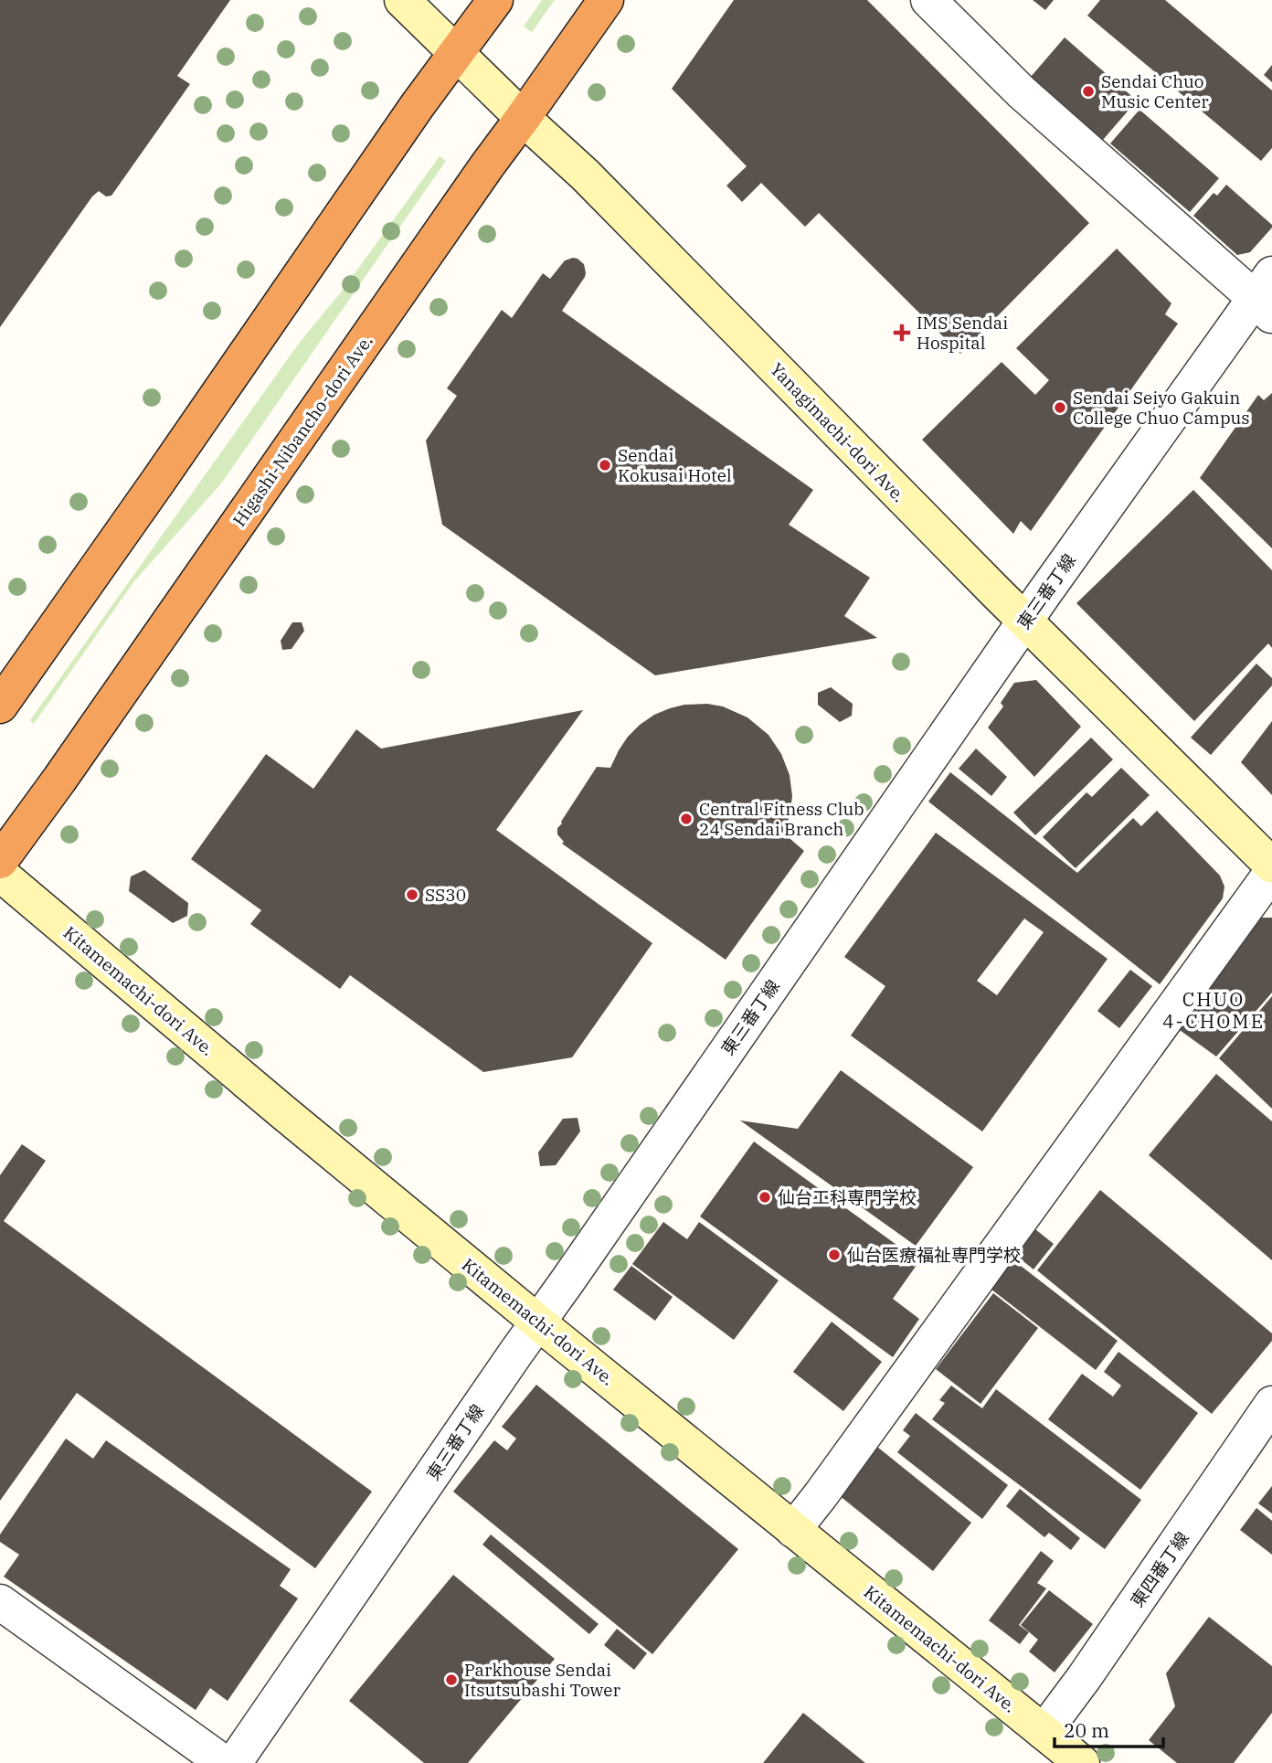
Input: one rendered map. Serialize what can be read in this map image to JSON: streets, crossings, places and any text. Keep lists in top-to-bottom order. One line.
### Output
{"streets":{"highway":["Higashi-Nibancho-dori Ave."],"street":["Yanagimachi-dori Ave.","東三番丁線","Kitamemachi-dori Ave.","東四番丁線"]},"crossings":[["Higashi-Nibancho-dori Ave.","Yanagimachi-dori Ave."],["Yanagimachi-dori Ave.","東三番丁線"],["東三番丁線","Kitamemachi-dori Ave."],["Kitamemachi-dori Ave.","東四番丁線"]],"districts":["CHUO 4-CHOME"],"places":{"other":["Sendai Chuo Music Center","Sendai Seiyo Gakuin College Chuo Campus","Sendai Kokusai Hotel","Central Fitness Club 24 Sendai Branch","SS30","仙台工科専門学校","仙台医療福祉専門学校","Parkhouse Sendai Itsutsubashi Tower"],"health":["IMS Sendai Hospital"]},"scale_bar":"20 m"}
